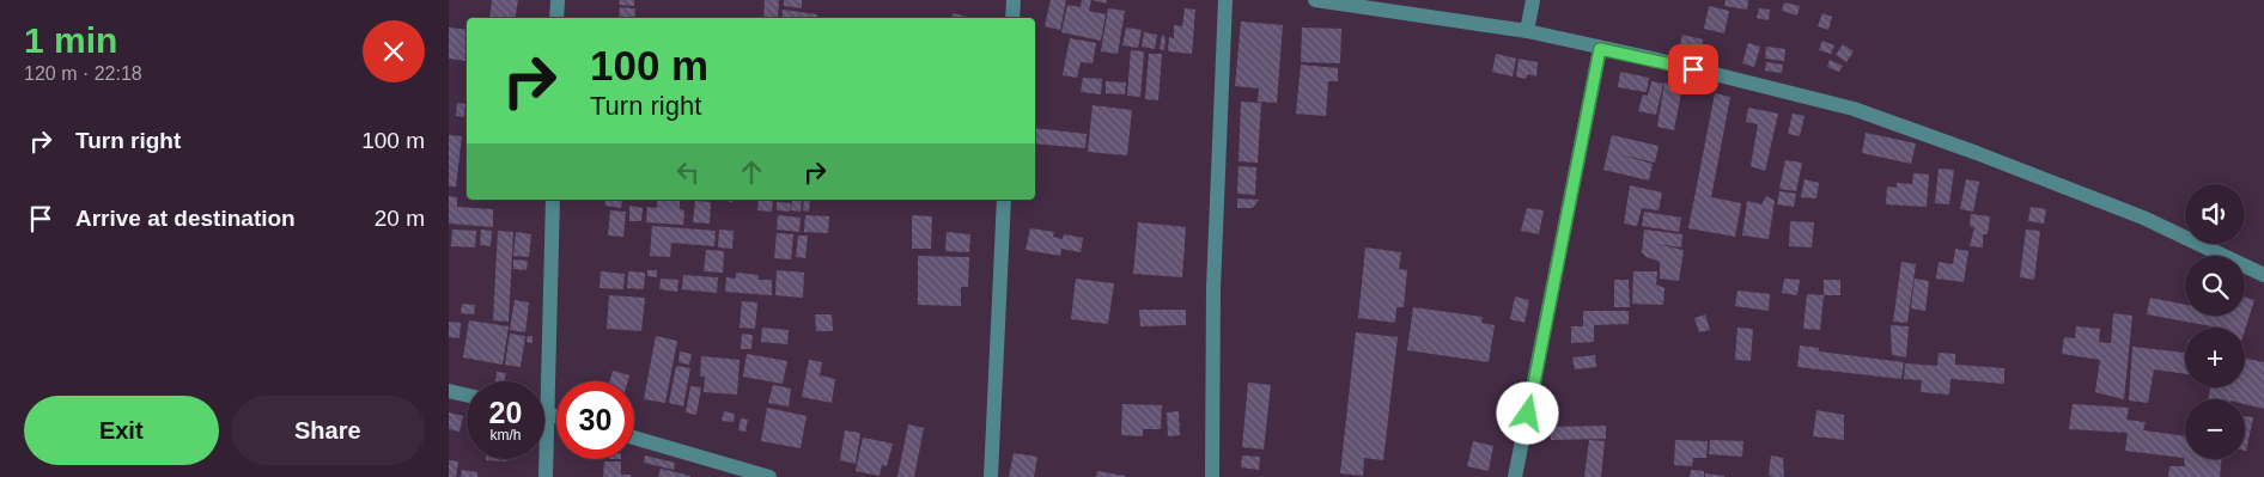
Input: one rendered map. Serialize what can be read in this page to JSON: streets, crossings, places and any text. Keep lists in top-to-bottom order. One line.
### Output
{"page":{"heading":["1 min","120 m · 22:18"],"turn":["100 m","Turn right"],"list":[{"name":"Turn right","value":"100 m"},{"name":"Arrive at destination","value":"20 m"}],"map_buttons":["+","−"],"speed":"20 km/h","limit":"30","buttons":["Exit","Share"]}}
